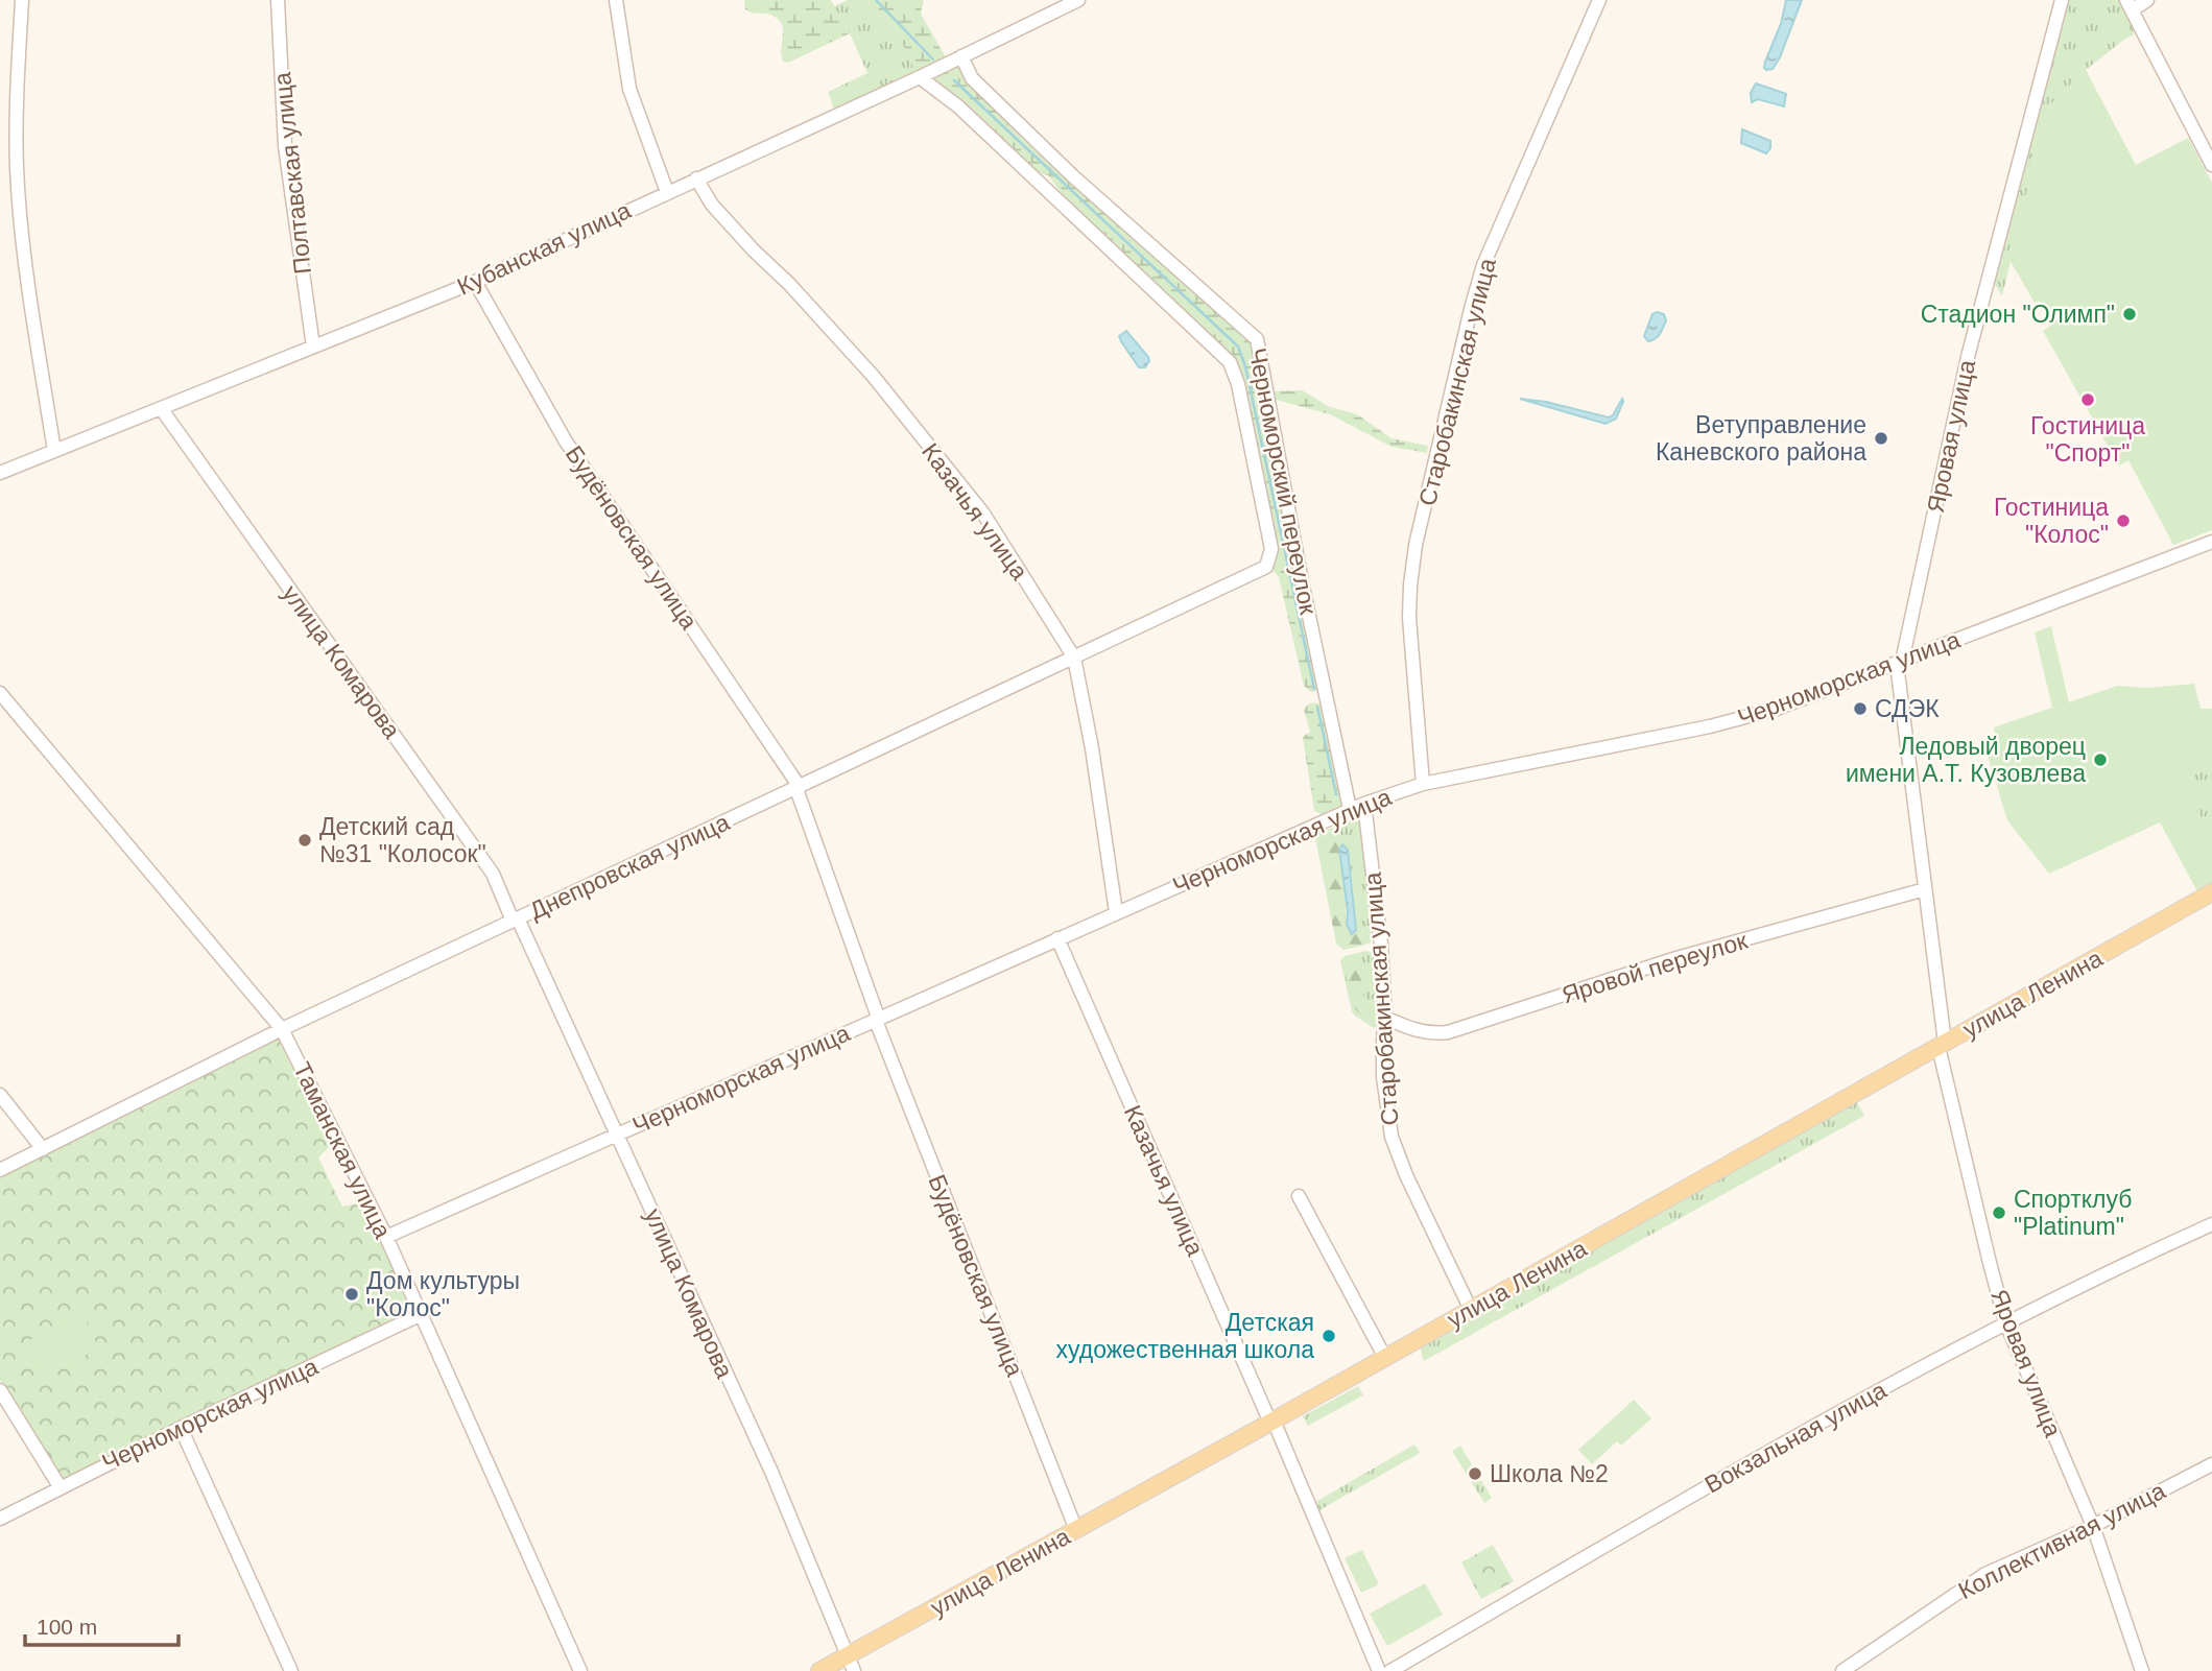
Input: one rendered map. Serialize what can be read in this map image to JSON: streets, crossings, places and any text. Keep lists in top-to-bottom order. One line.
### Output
{"streets":{"main road":["улица Ленина"],"street":["Полтавская улица","Кубанская улица","Старобакинская улица","Яровая улица","Черноморский переулок","Казачья улица","Будёновская улица","улица Комарова","Черноморская улица","Днепровская улица","Яровой переулок","Таманская улица","Вокзальная улица","Коллективная улица"]},"crossings":[["Полтавская улица","Кубанская улица"],["Кубанская улица","Черноморский переулок"],["Кубанская улица","Казачья улица"],["Кубанская улица","Будёновская улица"],["Кубанская улица","улица Комарова"],["Кубанская улица","Днепровская улица"],["Старобакинская улица","Черноморская улица"],["Старобакинская улица","Яровой переулок"],["Старобакинская улица","улица Ленина"],["Яровая улица","Черноморская улица"],["Яровая улица","Яровой переулок"],["Яровая улица","улица Ленина"],["Яровая улица","Вокзальная улица"],["Яровая улица","Коллективная улица"],["Черноморский переулок","Черноморская улица"],["Казачья улица","Черноморская улица"],["Казачья улица","Днепровская улица"],["Казачья улица","улица Ленина"],["Будёновская улица","Черноморская улица"],["Будёновская улица","Днепровская улица"],["Будёновская улица","улица Ленина"],["улица Комарова","Черноморская улица"],["улица Комарова","Днепровская улица"],["улица Комарова","улица Ленина"],["Черноморская улица","Таманская улица"],["Днепровская улица","Таманская улица"]],"places":["Стадион \"Олимп\"","Гостиница \"Спорт\"","Ветуправление Каневского района","Гостиница \"Колос\"","СДЭК","Ледовый дворец имени А.Т. Кузовлева","Детский сад №31 \"Колосок\"","Спортклуб \"Platinum\"","Дом культуры \"Колос\"","Детская художественная школа","Школа №2"],"scale_bar":"100 m"}
